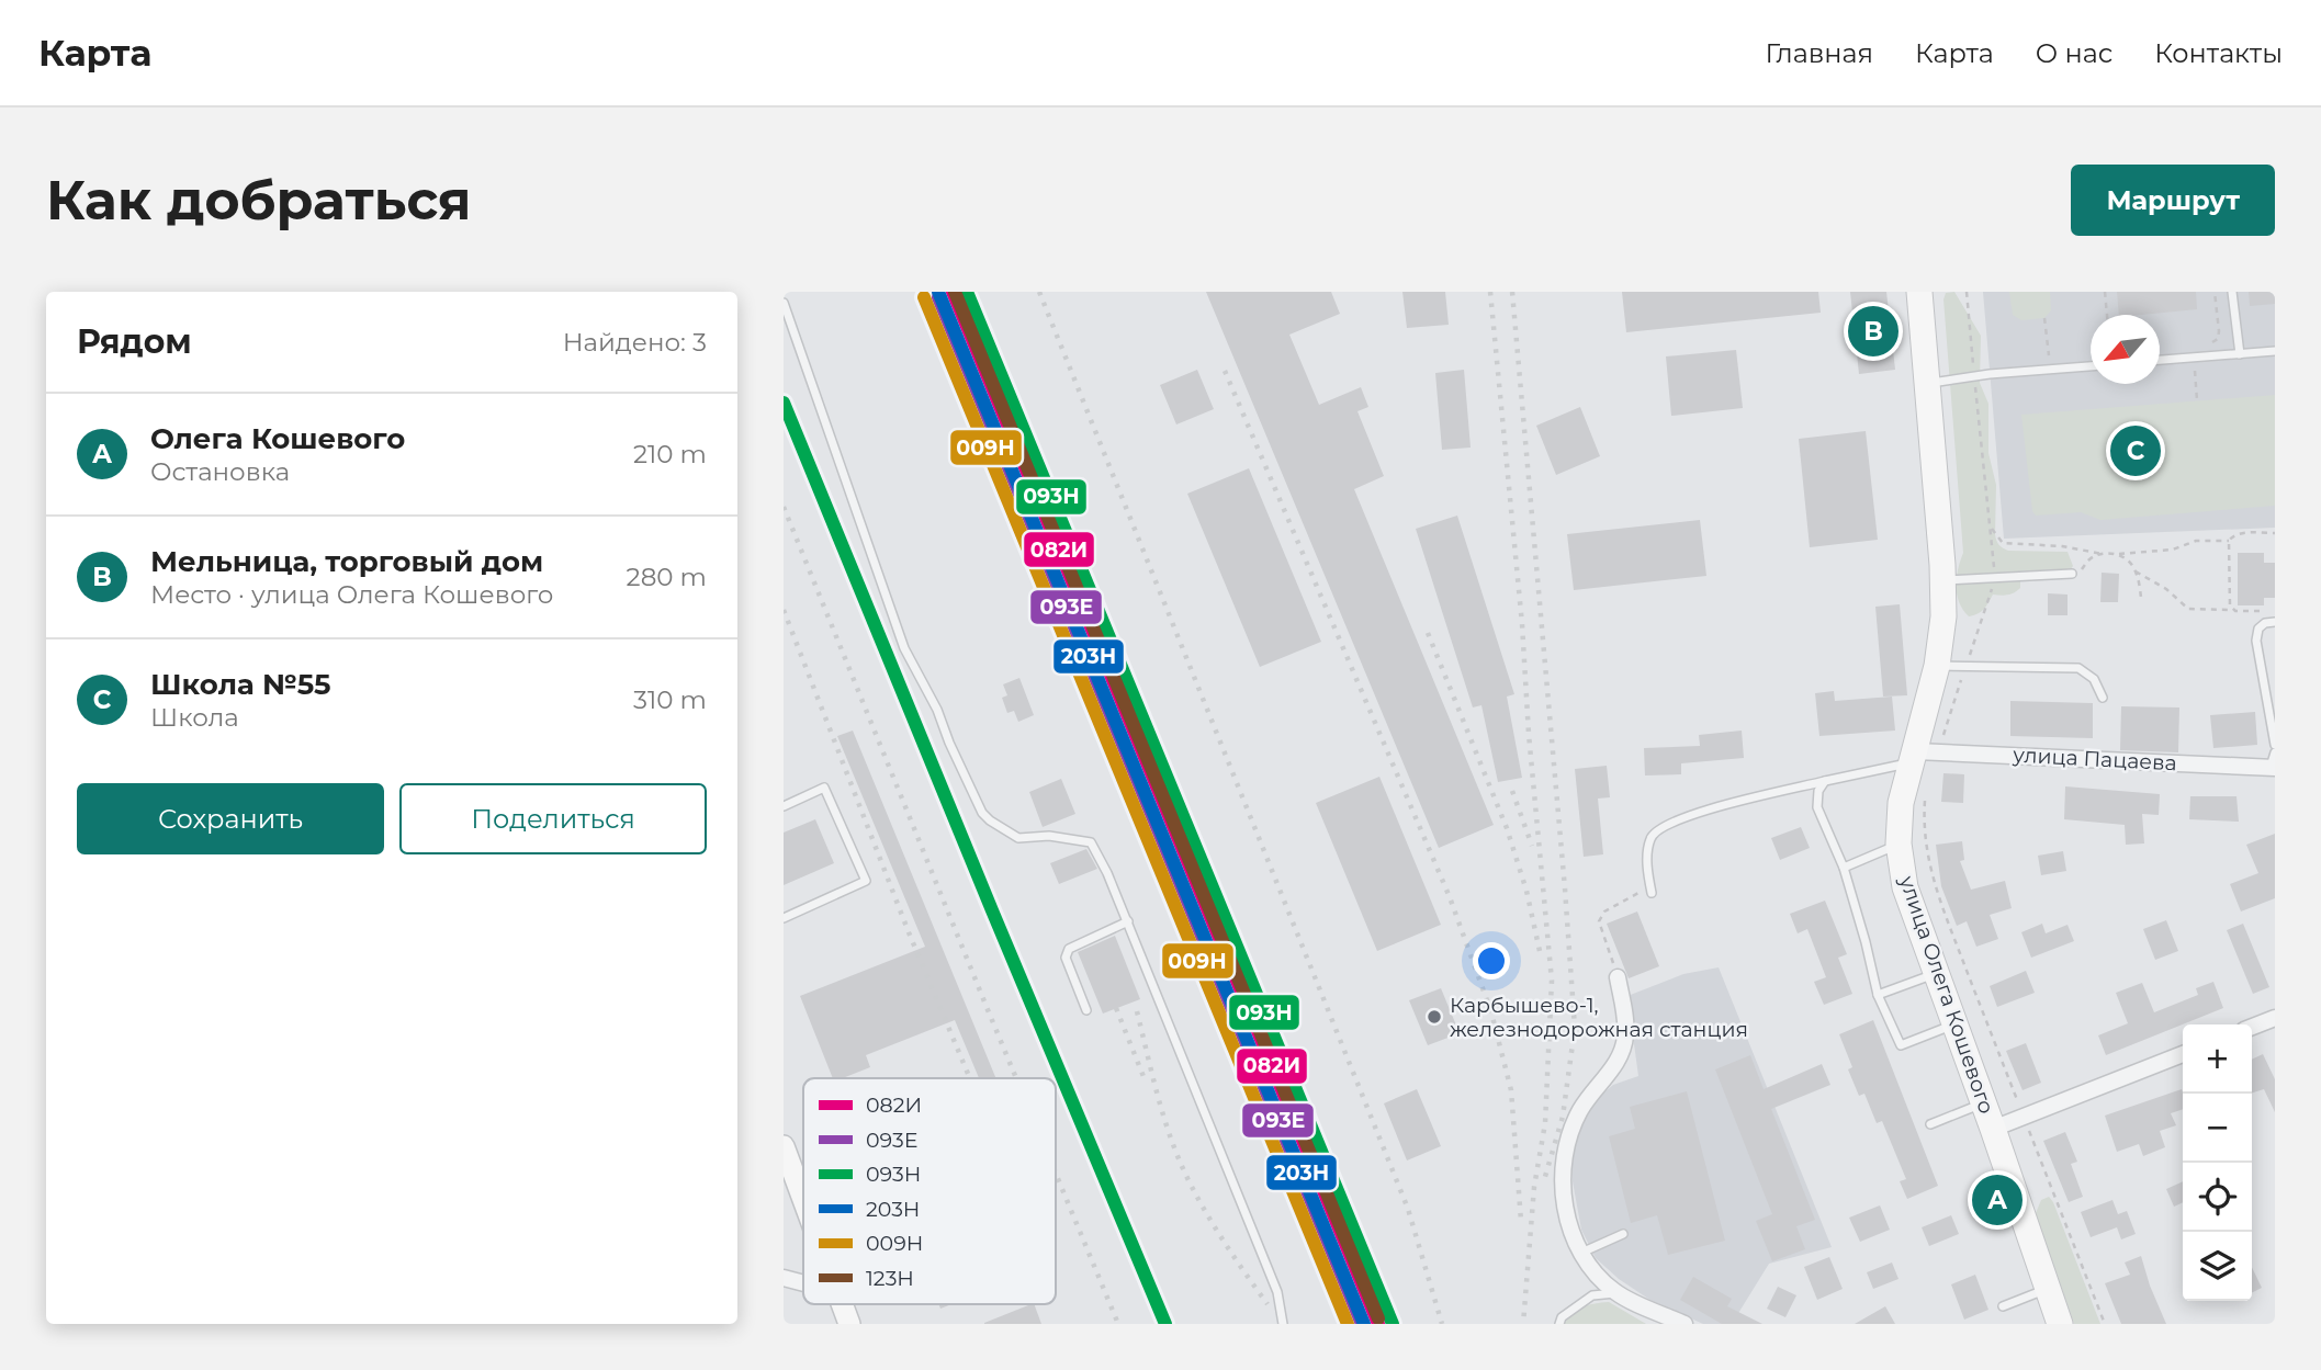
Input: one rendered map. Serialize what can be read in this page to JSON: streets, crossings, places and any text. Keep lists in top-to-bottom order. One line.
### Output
{"streets":{"main road":["улица Олега Кошевого"],"street":["улица Пацаева"]},"crossings":[["улица Пацаева","улица Олега Кошевого"]],"places":["Карбышево-1, железнодорожная станция"],"lines":["transit line 082И","transit line 093Н","transit line 203Н","transit line 123Н","transit line 093Е","transit line 009Н"],"legend":["082И","093Е","093Н","203Н","009Н","123Н"],"north":"bottom left","page":{"header":"Карта","nav":["Главная","Карта","О нас","Контакты"],"buttons":["Маршрут",["Сохранить","Поделиться"]],"title":"Как добраться","heading":["Рядом","Найдено: 3"],"pins":["B","C","A"],"list":[{"mark":"A","name":"Олега Кошевого","note":"Остановка","value":"210 m"},{"mark":"B","name":"Мельница, торговый дом","note":"Место · улица Олега Кошевого","value":"280 m"},{"mark":"C","name":"Школа №55","note":"Школа","value":"310 m"}],"map_buttons":["+","−"]}}
